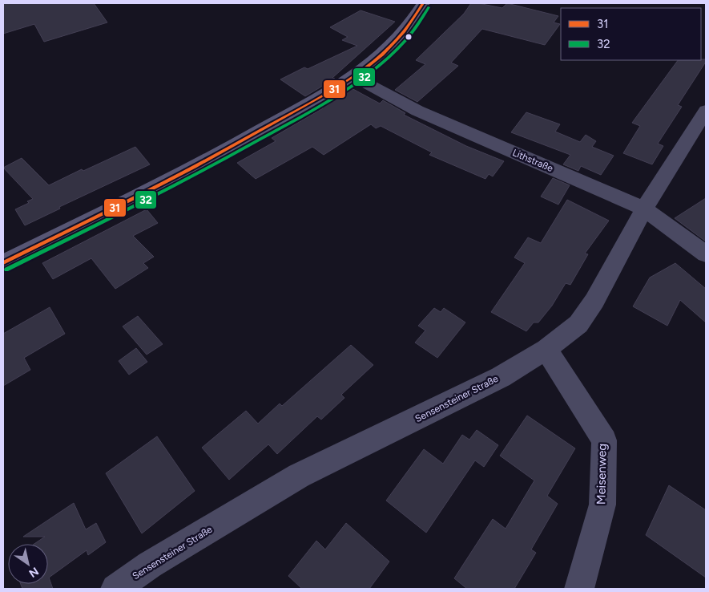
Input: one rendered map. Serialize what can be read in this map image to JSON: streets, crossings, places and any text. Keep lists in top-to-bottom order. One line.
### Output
{"streets":{"street":["Lithstraße","Sensensteiner Straße","Meisenweg"]},"crossings":[["Lithstraße","Sensensteiner Straße"],["Sensensteiner Straße","Meisenweg"]],"lines":["transit line 31","transit line 32"],"legend":["31","32"],"north":"bottom right"}
